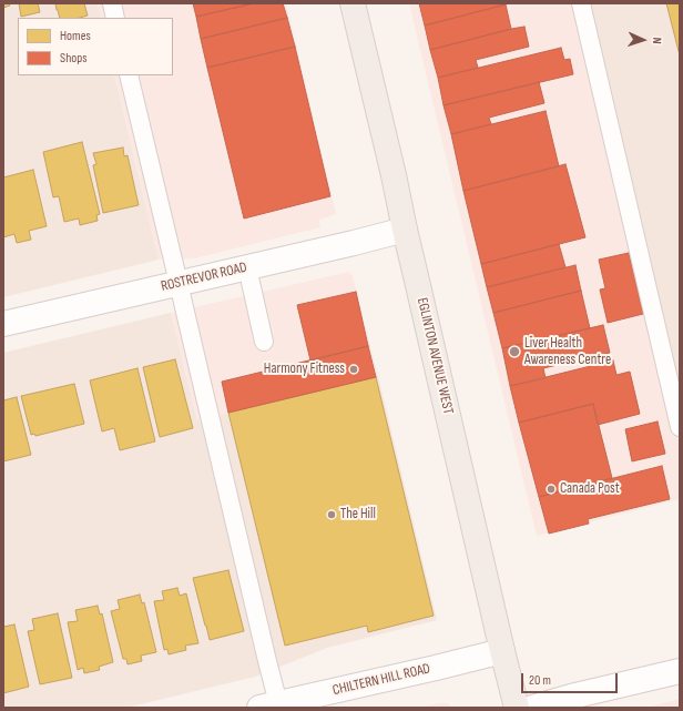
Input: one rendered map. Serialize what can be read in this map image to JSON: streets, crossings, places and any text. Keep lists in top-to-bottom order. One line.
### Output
{"streets":{"main road":["EGLINTON AVENUE WEST"],"street":["ROSTREVOR ROAD","CHILTERN HILL ROAD"]},"crossings":[["ROSTREVOR ROAD","EGLINTON AVENUE WEST"],["EGLINTON AVENUE WEST","CHILTERN HILL ROAD"]],"places":["Liver Health Awareness Centre","Harmony Fitness","Canada Post","The Hill"],"legend":["Homes","Shops"],"scale_bar":"20 m","north":"right"}
